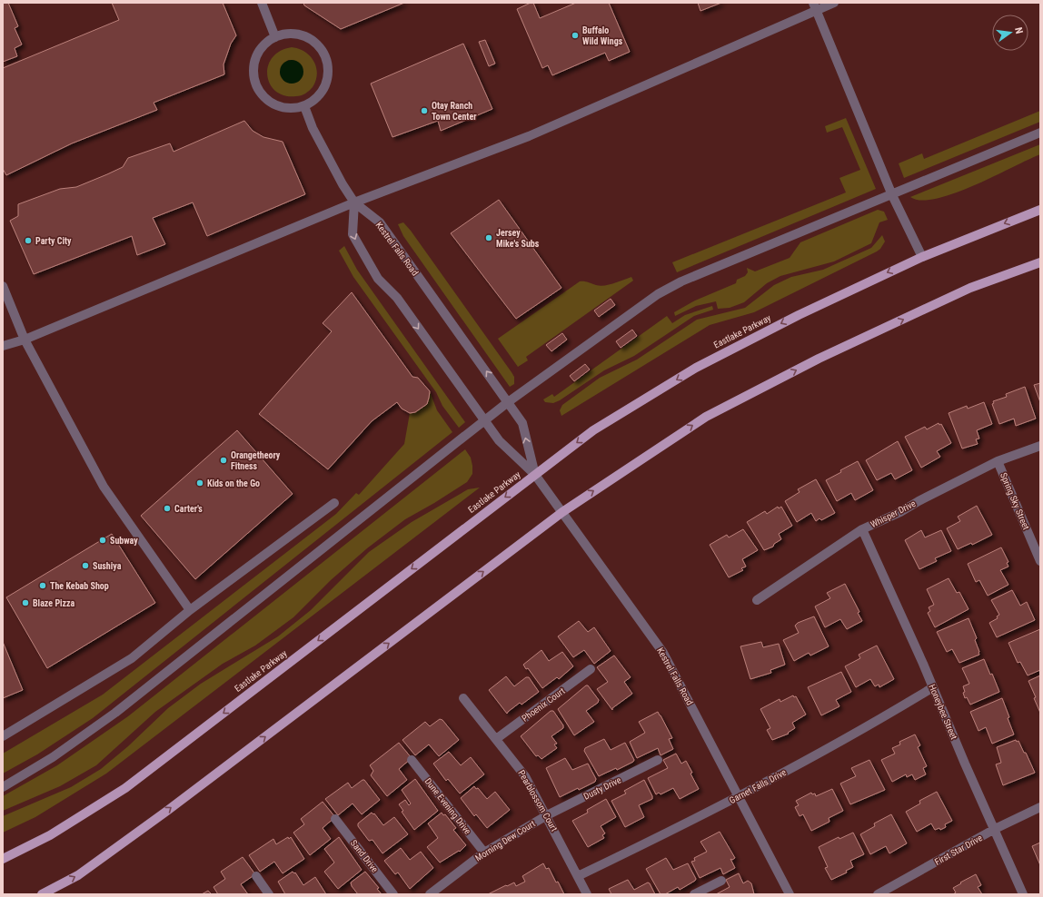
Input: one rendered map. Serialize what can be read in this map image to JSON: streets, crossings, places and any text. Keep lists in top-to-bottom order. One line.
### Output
{"streets":{"main road":["Eastlake Parkway"],"street":["Kestrel Falls Road","Spring Sky Street","Whisper Drive","Phoenix Court","Honeybee Street","Garnet Falls Drive","Dusty Drive","Pearblossom Court","Dune Evening Drive","Morning Dew Court","First Star Drive","Sand Drive"]},"crossings":[["Kestrel Falls Road","Eastlake Parkway"],["Kestrel Falls Road","Garnet Falls Drive"],["Spring Sky Street","Whisper Drive"],["Whisper Drive","Honeybee Street"],["Phoenix Court","Pearblossom Court"],["Honeybee Street","Garnet Falls Drive"],["Honeybee Street","First Star Drive"],["Garnet Falls Drive","Pearblossom Court"],["Dusty Drive","Pearblossom Court"],["Dusty Drive","Morning Dew Court"],["Pearblossom Court","Morning Dew Court"],["Dune Evening Drive","Morning Dew Court"]],"places":["Buffalo Wild Wings","Otay Ranch Town Center","Jersey Mike's Subs","Party City","Orangetheory Fitness","Kids on the Go","Carter's","Subway","Sushiya","The Kebab Shop","Blaze Pizza"],"north":"right"}
